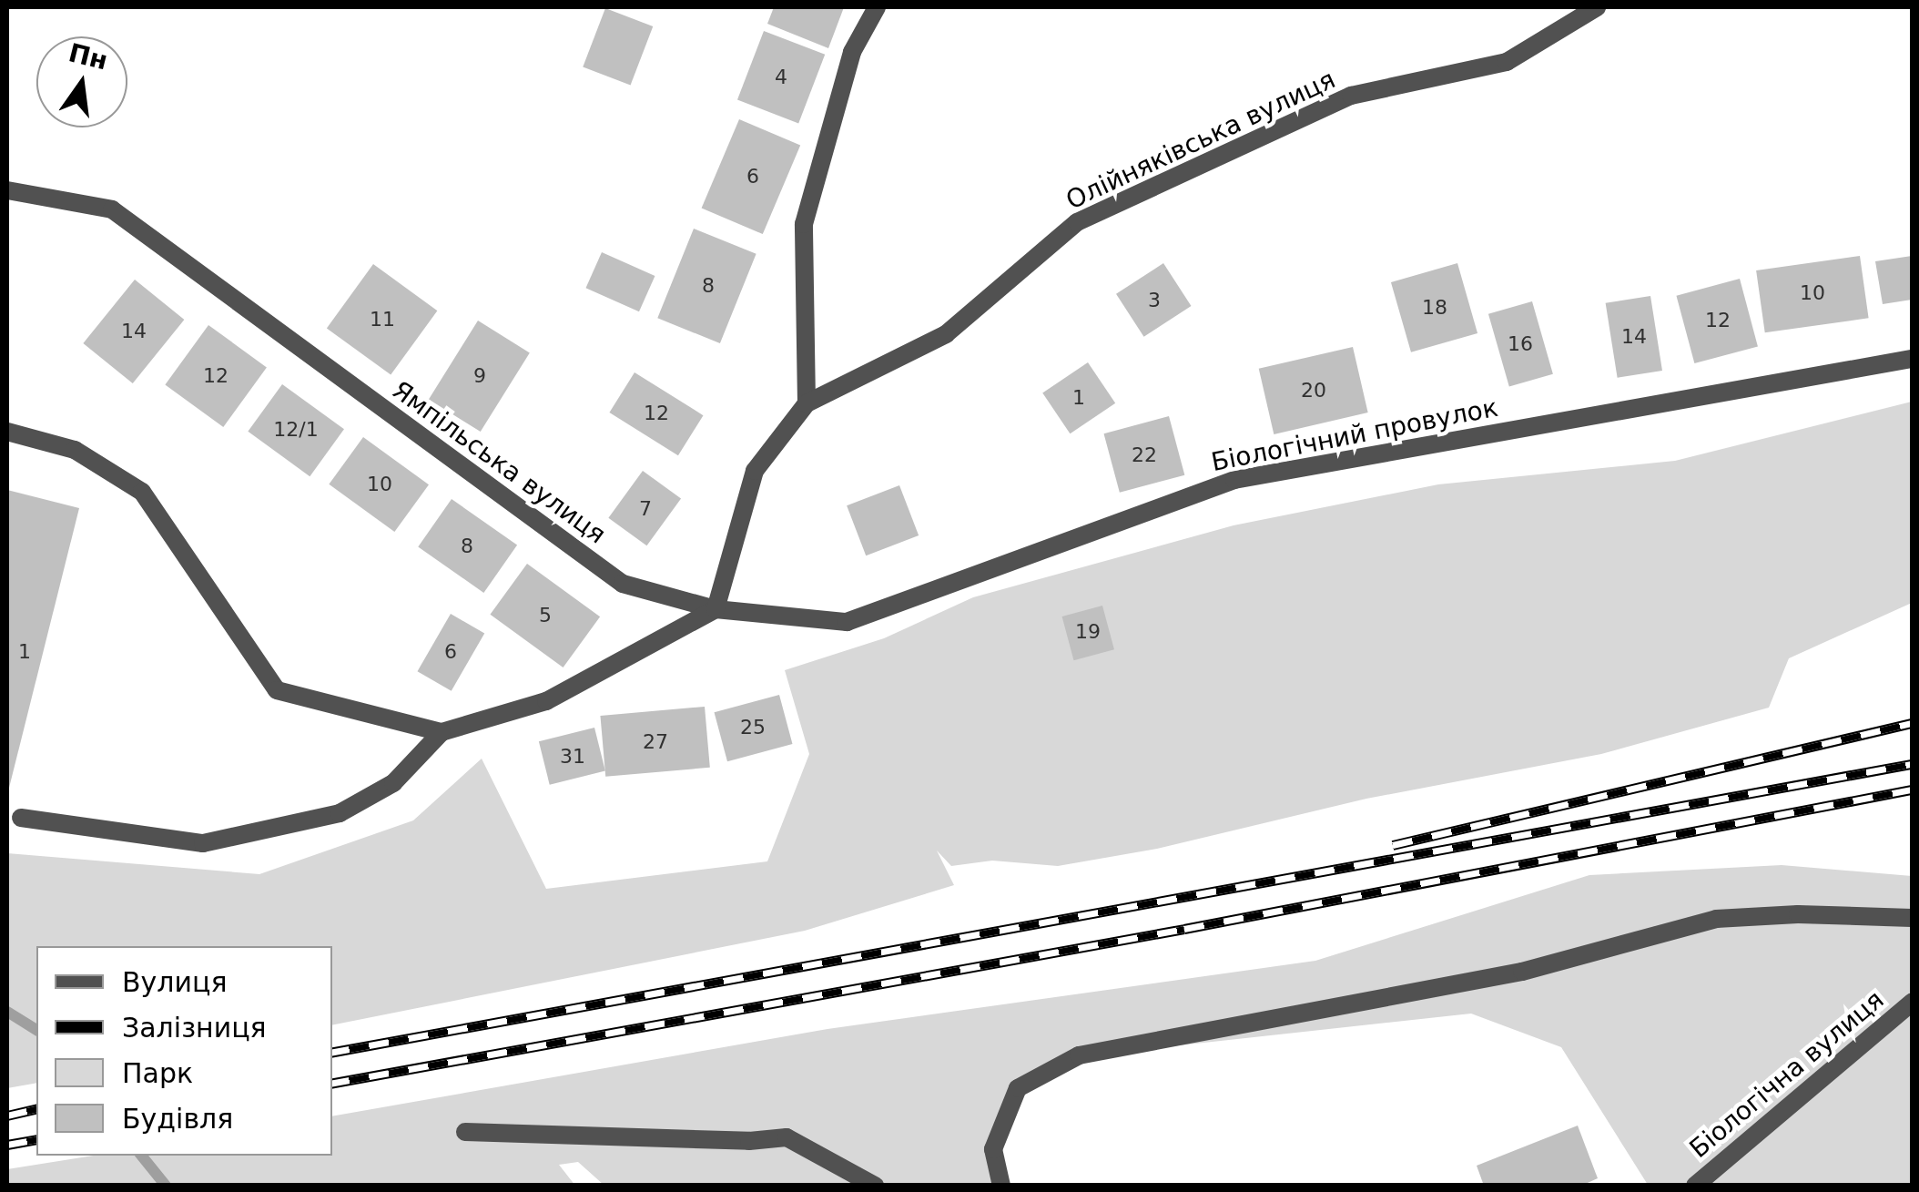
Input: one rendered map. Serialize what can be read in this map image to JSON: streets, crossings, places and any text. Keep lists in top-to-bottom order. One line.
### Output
{"streets":{"street":["Олійняківська вулиця","Біологічний провулок","Ямпільська вулиця","Біологічна вулиця"]},"crossings":[["Олійняківська вулиця","Біологічний провулок"],["Олійняківська вулиця","Ямпільська вулиця"],["Біологічний провулок","Ямпільська вулиця"]],"house_numbers":["4","6","8","10","3","18","11","12","14","14","16","12","9","20","1","12","12/1","22","10","7","8","5","19","1","6","25","27","31"],"legend":["Вулиця","Залізниця","Парк","Будівля"],"north":"top"}
